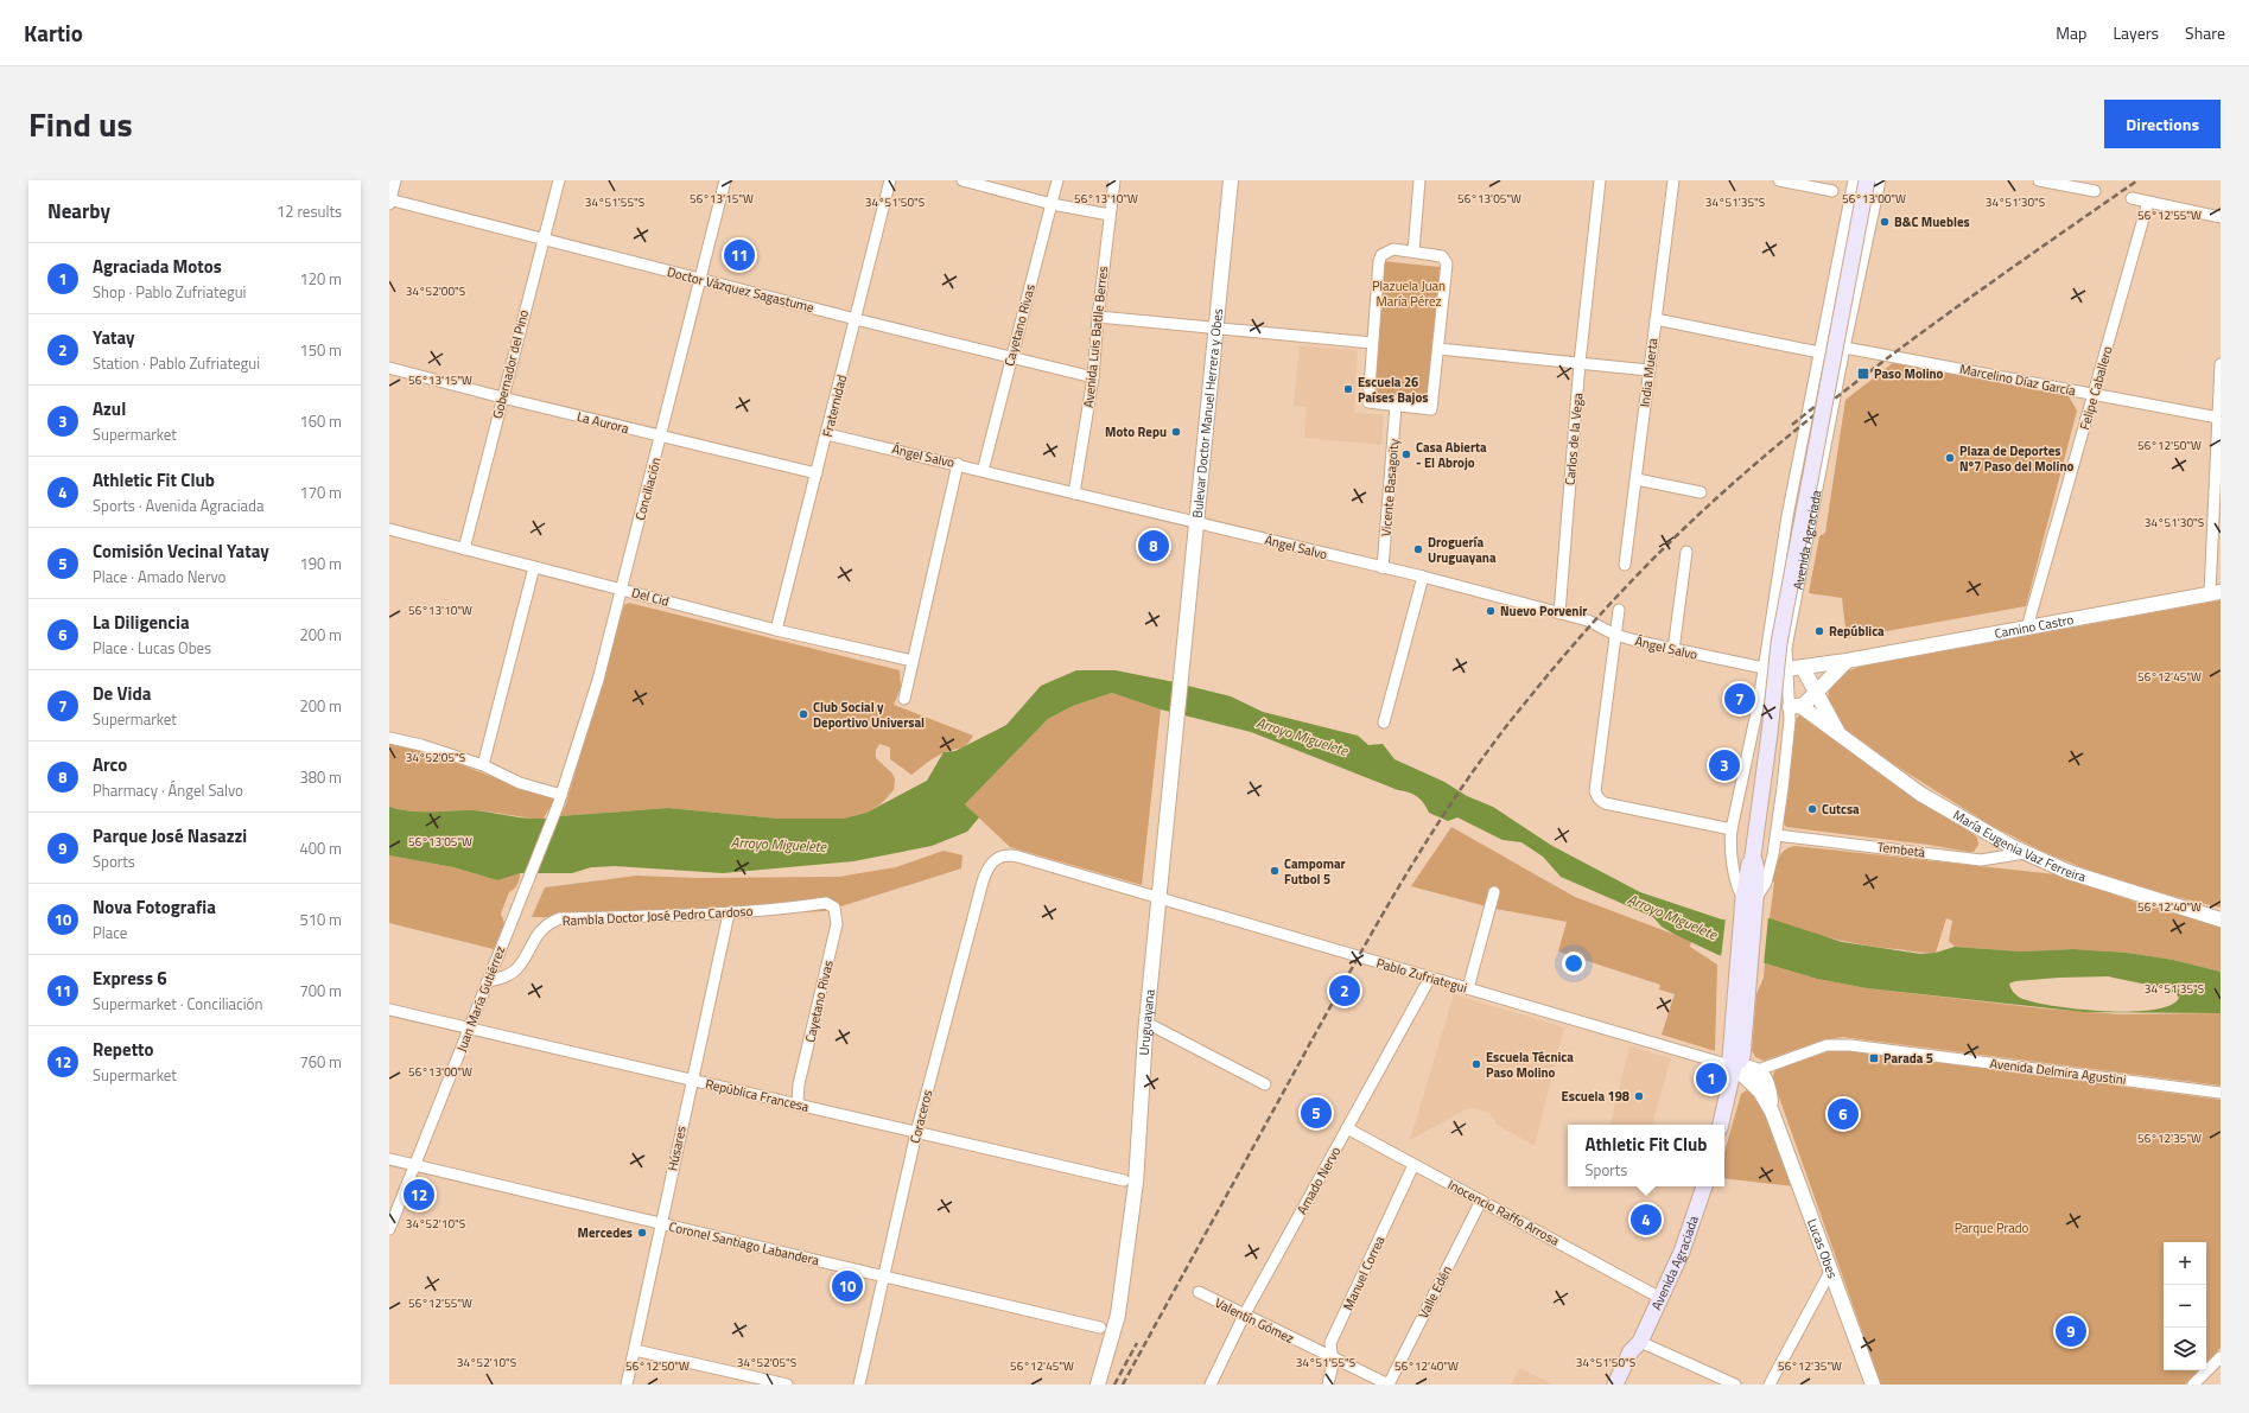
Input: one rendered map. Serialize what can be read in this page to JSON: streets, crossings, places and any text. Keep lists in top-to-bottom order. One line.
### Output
{"streets":{"main road":["Avenida Agraciada"],"street":["Doctor Vázquez Sagastume","Cayetano Rivas","Avenida Luis Batlle Berres","Gobernador del Pino","India Muerta","Marcelino Díaz García","Felipe Caballero","Fraternidad","Bulevar Doctor Manuel Herrera y Obes","La Aurora","Carlos de la Vega","Ángel Salvo","Vicente Basagoity","Conciliación","Del Cid","Camino Castro","María Eugenia Vaz Ferreira","Tembetá","Rambla Doctor José Pedro Cardoso","Pablo Zufriategui","Juan María Gutiérrez","Uruguayana","Avenida Delmira Agustini","República Francesa","Coraceros","Húsares","Amado Nervo","Inocencio Raffo Arrosa","Coronel Santiago Labandera","Lucas Obes","Manuel Correa","Valle Edén","Valentín Gómez"]},"crossings":[["Doctor Vázquez Sagastume","Cayetano Rivas"],["Doctor Vázquez Sagastume","Avenida Luis Batlle Berres"],["Doctor Vázquez Sagastume","Gobernador del Pino"],["Doctor Vázquez Sagastume","Fraternidad"],["Doctor Vázquez Sagastume","Conciliación"],["Cayetano Rivas","Ángel Salvo"],["Cayetano Rivas","Rambla Doctor José Pedro Cardoso"],["Cayetano Rivas","República Francesa"],["Avenida Luis Batlle Berres","Ángel Salvo"],["Gobernador del Pino","La Aurora"],["Gobernador del Pino","Del Cid"],["India Muerta","Marcelino Díaz García"],["Marcelino Díaz García","Felipe Caballero"],["Marcelino Díaz García","Avenida Agraciada"],["Felipe Caballero","Camino Castro"],["Fraternidad","La Aurora"],["Fraternidad","Ángel Salvo"],["Fraternidad","Del Cid"],["Bulevar Doctor Manuel Herrera y Obes","Ángel Salvo"],["Bulevar Doctor Manuel Herrera y Obes","Uruguayana"],["La Aurora","Conciliación"],["Carlos de la Vega","Ángel Salvo"],["Ángel Salvo","Vicente Basagoity"],["Ángel Salvo","Avenida Agraciada"],["Ángel Salvo","Camino Castro"],["Conciliación","Del Cid"],["Conciliación","Juan María Gutiérrez"],["Avenida Agraciada","Camino Castro"],["Avenida Agraciada","María Eugenia Vaz Ferreira"],["Avenida Agraciada","Tembetá"],["Avenida Agraciada","Pablo Zufriategui"],["Avenida Agraciada","Inocencio Raffo Arrosa"],["Avenida Agraciada","Lucas Obes"],["Camino Castro","María Eugenia Vaz Ferreira"],["María Eugenia Vaz Ferreira","Tembetá"],["Rambla Doctor José Pedro Cardoso","Juan María Gutiérrez"],["Rambla Doctor José Pedro Cardoso","Húsares"],["Pablo Zufriategui","Uruguayana"],["Pablo Zufriategui","Coraceros"],["Pablo Zufriategui","Amado Nervo"],["Pablo Zufriategui","Lucas Obes"],["Juan María Gutiérrez","República Francesa"],["Juan María Gutiérrez","Coronel Santiago Labandera"],["Avenida Delmira Agustini","Lucas Obes"],["República Francesa","Coraceros"],["República Francesa","Húsares"],["Coraceros","Coronel Santiago Labandera"],["Húsares","Coronel Santiago Labandera"],["Amado Nervo","Inocencio Raffo Arrosa"],["Amado Nervo","Valentín Gómez"],["Inocencio Raffo Arrosa","Manuel Correa"],["Inocencio Raffo Arrosa","Valle Edén"],["Manuel Correa","Valentín Gómez"],["Valle Edén","Valentín Gómez"]],"water":["Arroyo Miguelete"],"parks":["Plazuela Juan María Pérez","Parque Prado"],"places":{"other":["B&C Muebles","Escuela 26 Países Bajos","Moto Repu","Casa Abierta - El Abrojo","Plaza de Deportes Nº7 Paso del Molino","Droguería Uruguayana","Nuevo Porvenir","República","Club Social y Deportivo Universal","Cutcsa","Campomar Futbol 5","Escuela Técnica Paso Molino","Escuela 198","Mercedes"],"transit":["Paso Molino","Parada 5"]},"page":{"header":"Kartio","nav":["Map","Layers","Share"],"title":"Find us","buttons":"Directions","heading":["Nearby","12 results"],"pins":["11","8","7","3","2","1","5","6","12","4","10","9"],"list":[{"mark":"1","name":"Agraciada Motos","note":"Shop · Pablo Zufriategui","value":"120 m"},{"mark":"2","name":"Yatay","note":"Station · Pablo Zufriategui","value":"150 m"},{"mark":"3","name":"Azul","note":"Supermarket","value":"160 m"},{"mark":"4","name":"Athletic Fit Club","note":"Sports · Avenida Agraciada","value":"170 m"},{"mark":"5","name":"Comisión Vecinal Yatay","note":"Place · Amado Nervo","value":"190 m"},{"mark":"6","name":"La Diligencia","note":"Place · Lucas Obes","value":"200 m"},{"mark":"7","name":"De Vida","note":"Supermarket","value":"200 m"},{"mark":"8","name":"Arco","note":"Pharmacy · Ángel Salvo","value":"380 m"},{"mark":"9","name":"Parque José Nasazzi","note":"Sports","value":"400 m"},{"mark":"10","name":"Nova Fotografia","note":"Place","value":"510 m"},{"mark":"11","name":"Express 6","note":"Supermarket · Conciliación","value":"700 m"},{"mark":"12","name":"Repetto","note":"Supermarket","value":"760 m"}],"popup":["Athletic Fit Club","Sports"],"map_buttons":["+","−"]},"coordinates":["56°13'05\"W","56°13'15\"W","56°13'10\"W","56°13'00\"W","34°51'35\"S","34°51'30\"S","34°51'55\"S","34°51'50\"S","56°12'55\"W","34°52'00\"S","56°12'50\"W","56°12'45\"W","34°52'05\"S","56°12'40\"W","56°12'35\"W","34°52'10\"S"]}
